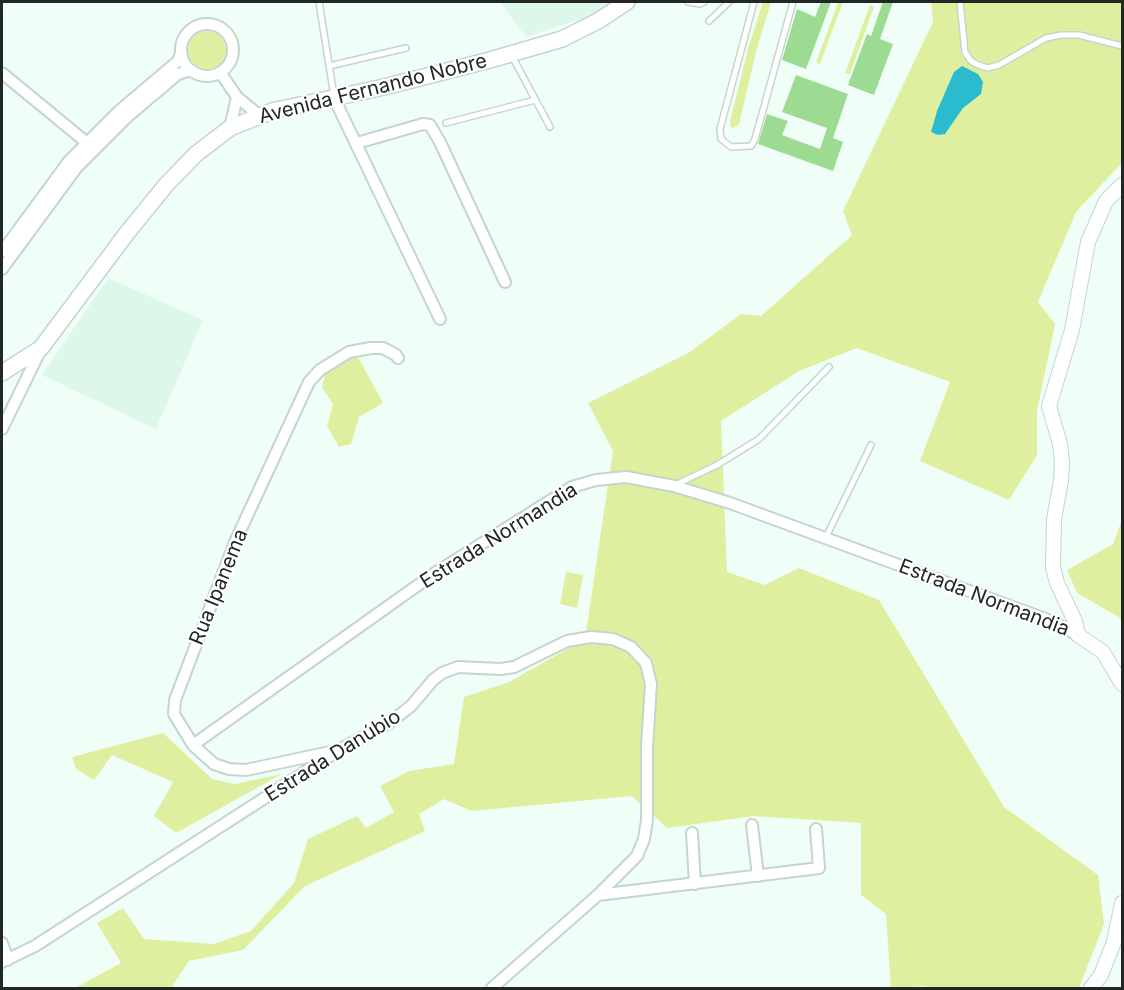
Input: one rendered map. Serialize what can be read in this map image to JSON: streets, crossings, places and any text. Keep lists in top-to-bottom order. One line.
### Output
{"streets":{"main road":["Avenida Fernando Nobre"],"street":["Estrada Normandia","Rua Ipanema","Estrada Danúbio"]},"crossings":[["Estrada Normandia","Rua Ipanema"],["Rua Ipanema","Estrada Danúbio"]]}
